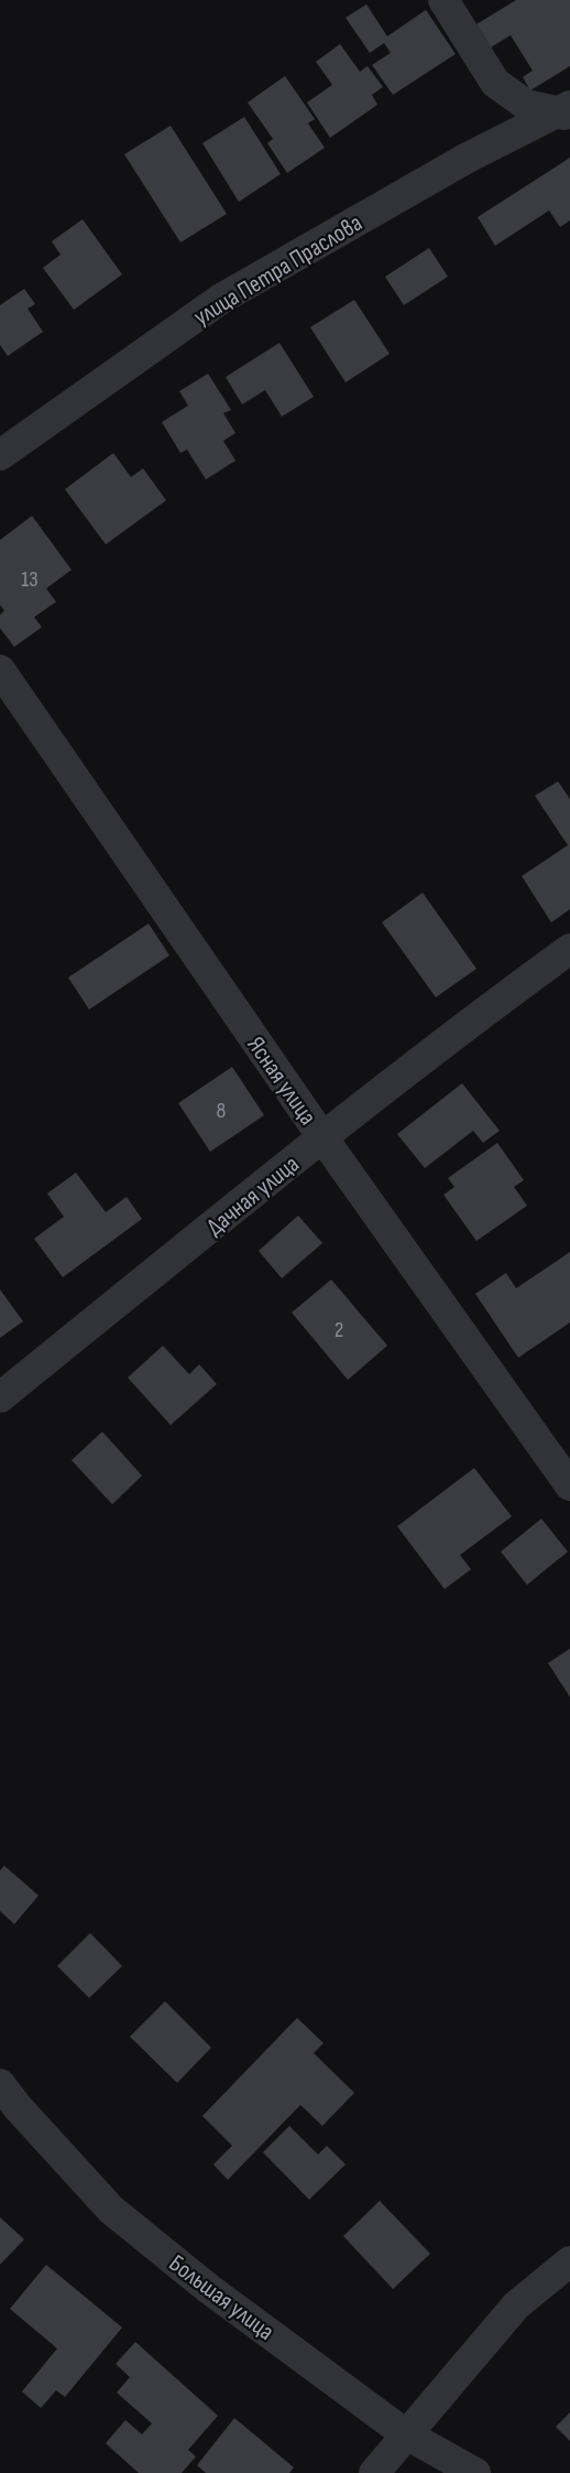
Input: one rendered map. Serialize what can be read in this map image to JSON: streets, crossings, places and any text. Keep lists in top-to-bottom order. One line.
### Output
{"streets":{"street":["улица Петра Праслова","Ясная улица","Дачная улица","Большая улица"]},"crossings":[["Ясная улица","Дачная улица"]],"house_numbers":["13","8","2"]}
